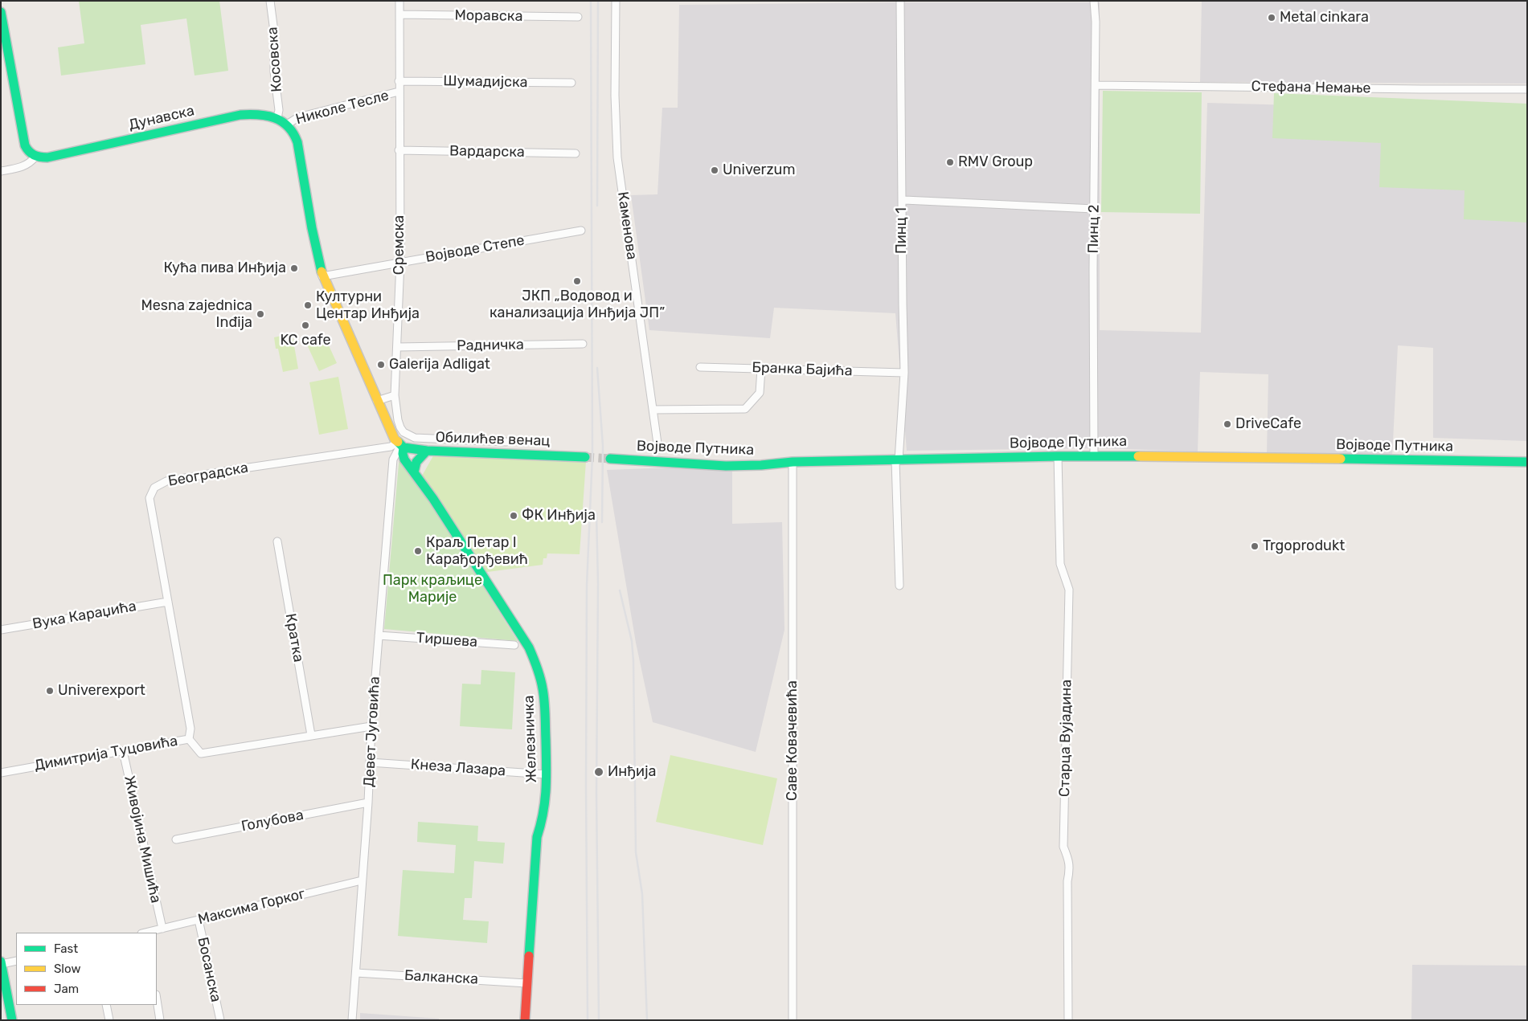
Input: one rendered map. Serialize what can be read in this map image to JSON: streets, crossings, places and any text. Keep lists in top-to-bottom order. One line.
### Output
{"streets":{"main road":["Дунавска","Обилићев венац","Војводе Путника","Железничка"],"street":["Моравска","Косовска","Шумадијска","Стефана Немање","Николе Тесле","Вардарска","Каменова","Пинц 2","Пинц 1","Сремска","Војводе Степе","Радничка","Бранка Бајића","Београдска","Вука Караџића","Кратка","Тиршева","Девет Југовића","Старца Вујадина","Саве Ковачевића","Димитрија Туцовића","Кнеза Лазара","Голубова","Живојина Мишића","Максима Горког","Босанска","Балканска"]},"crossings":[["Моравска","Сремска"],["Косовска","Дунавска"],["Шумадијска","Сремска"],["Стефана Немање","Пинц 2"],["Николе Тесле","Дунавска"],["Николе Тесле","Сремска"],["Дунавска","Војводе Степе"],["Дунавска","Железничка"],["Вардарска","Сремска"],["Пинц 2","Војводе Путника"],["Пинц 1","Бранка Бајића"],["Пинц 1","Војводе Путника"],["Сремска","Војводе Степе"],["Сремска","Радничка"],["Војводе Степе","Железничка"],["Обилићев венац","Београдска"],["Обилићев венац","Девет Југовића"],["Обилићев венац","Железничка"],["Војводе Путника","Старца Вујадина"],["Војводе Путника","Саве Ковачевића"],["Београдска","Вука Караџића"],["Београдска","Девет Југовића"],["Београдска","Железничка"],["Београдска","Димитрија Туцовића"],["Кратка","Димитрија Туцовића"],["Тиршева","Девет Југовића"],["Девет Југовића","Железничка"],["Девет Југовића","Димитрија Туцовића"],["Девет Југовића","Кнеза Лазара"],["Девет Југовића","Голубова"],["Девет Југовића","Максима Горког"],["Девет Југовића","Балканска"],["Железничка","Кнеза Лазара"],["Железничка","Балканска"],["Димитрија Туцовића","Живојина Мишића"],["Живојина Мишића","Максима Горког"],["Максима Горког","Босанска"]],"parks":["Парк краљице Марије"],"places":["Metal cinkara","RMV Group","Univerzum","Кућа пива Инђија","ЈКП „Водовод и канализација Инђија ЈП”","Културни Центар Инђија","Mesna zajednica Inđija","KC cafe","Galerija Adligat","DriveCafe","ФК Инђија","Trgoprodukt","Краљ Петар I Карађорђевић","Univerexport","Инђија"],"legend":["Fast","Slow","Jam"]}
